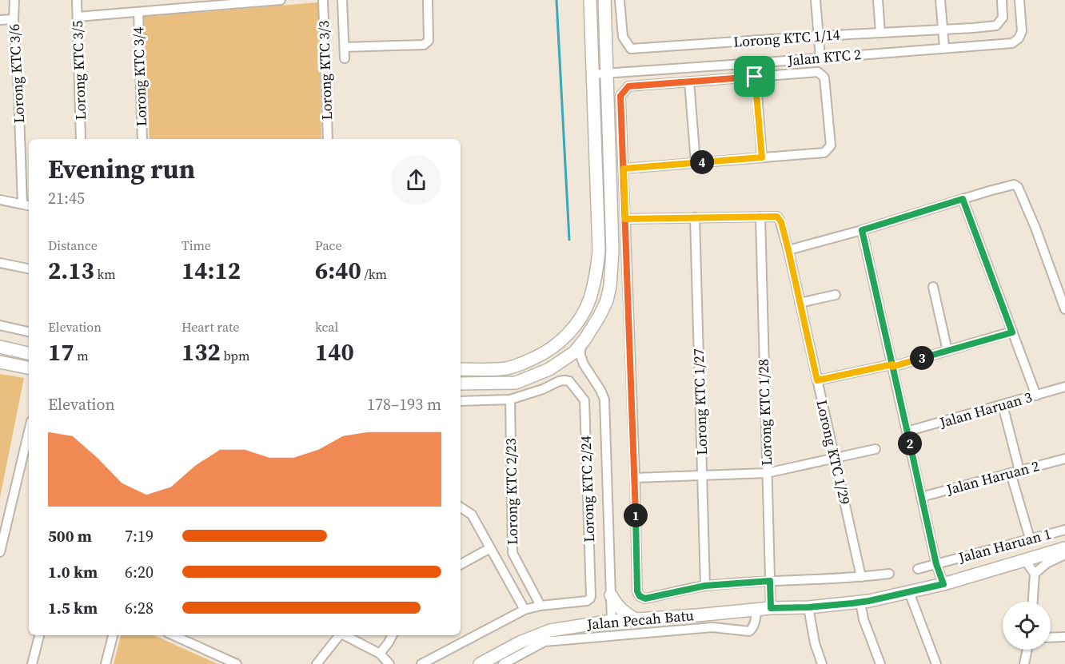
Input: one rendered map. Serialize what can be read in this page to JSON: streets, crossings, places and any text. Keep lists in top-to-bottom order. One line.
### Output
{"streets":{"street":["Lorong KTC 1/14","Jalan KTC 2","Lorong KTC 3/5","Lorong KTC 3/3","Lorong KTC 3/6","Lorong KTC 3/4","Lorong KTC 1/27","Jalan Haruan 3","Lorong KTC 1/28","Lorong KTC 1/29","Jalan Haruan 2","Lorong KTC 2/24","Lorong KTC 2/23","Jalan Haruan 1","Jalan Pecah Batu"]},"crossings":[["Lorong KTC 1/28","Lorong KTC 1/29"],["Lorong KTC 1/28","Jalan Pecah Batu"],["Lorong KTC 2/24","Lorong KTC 2/23"]],"page":{"heading":["Evening run","21:45"],"pins":["4","3","2","1"],"stats":[["Distance","2.13 km"],["Time","14:12"],["Pace","6:40 /km"],["Elevation","17 m"],["Heart rate","132 bpm"],["kcal","140"]],"chart":["Elevation","178–193 m"],"list":[{"name":"500 m","note":"7:19"},{"name":"1.0 km","note":"6:20"},{"name":"1.5 km","note":"6:28"}]}}
